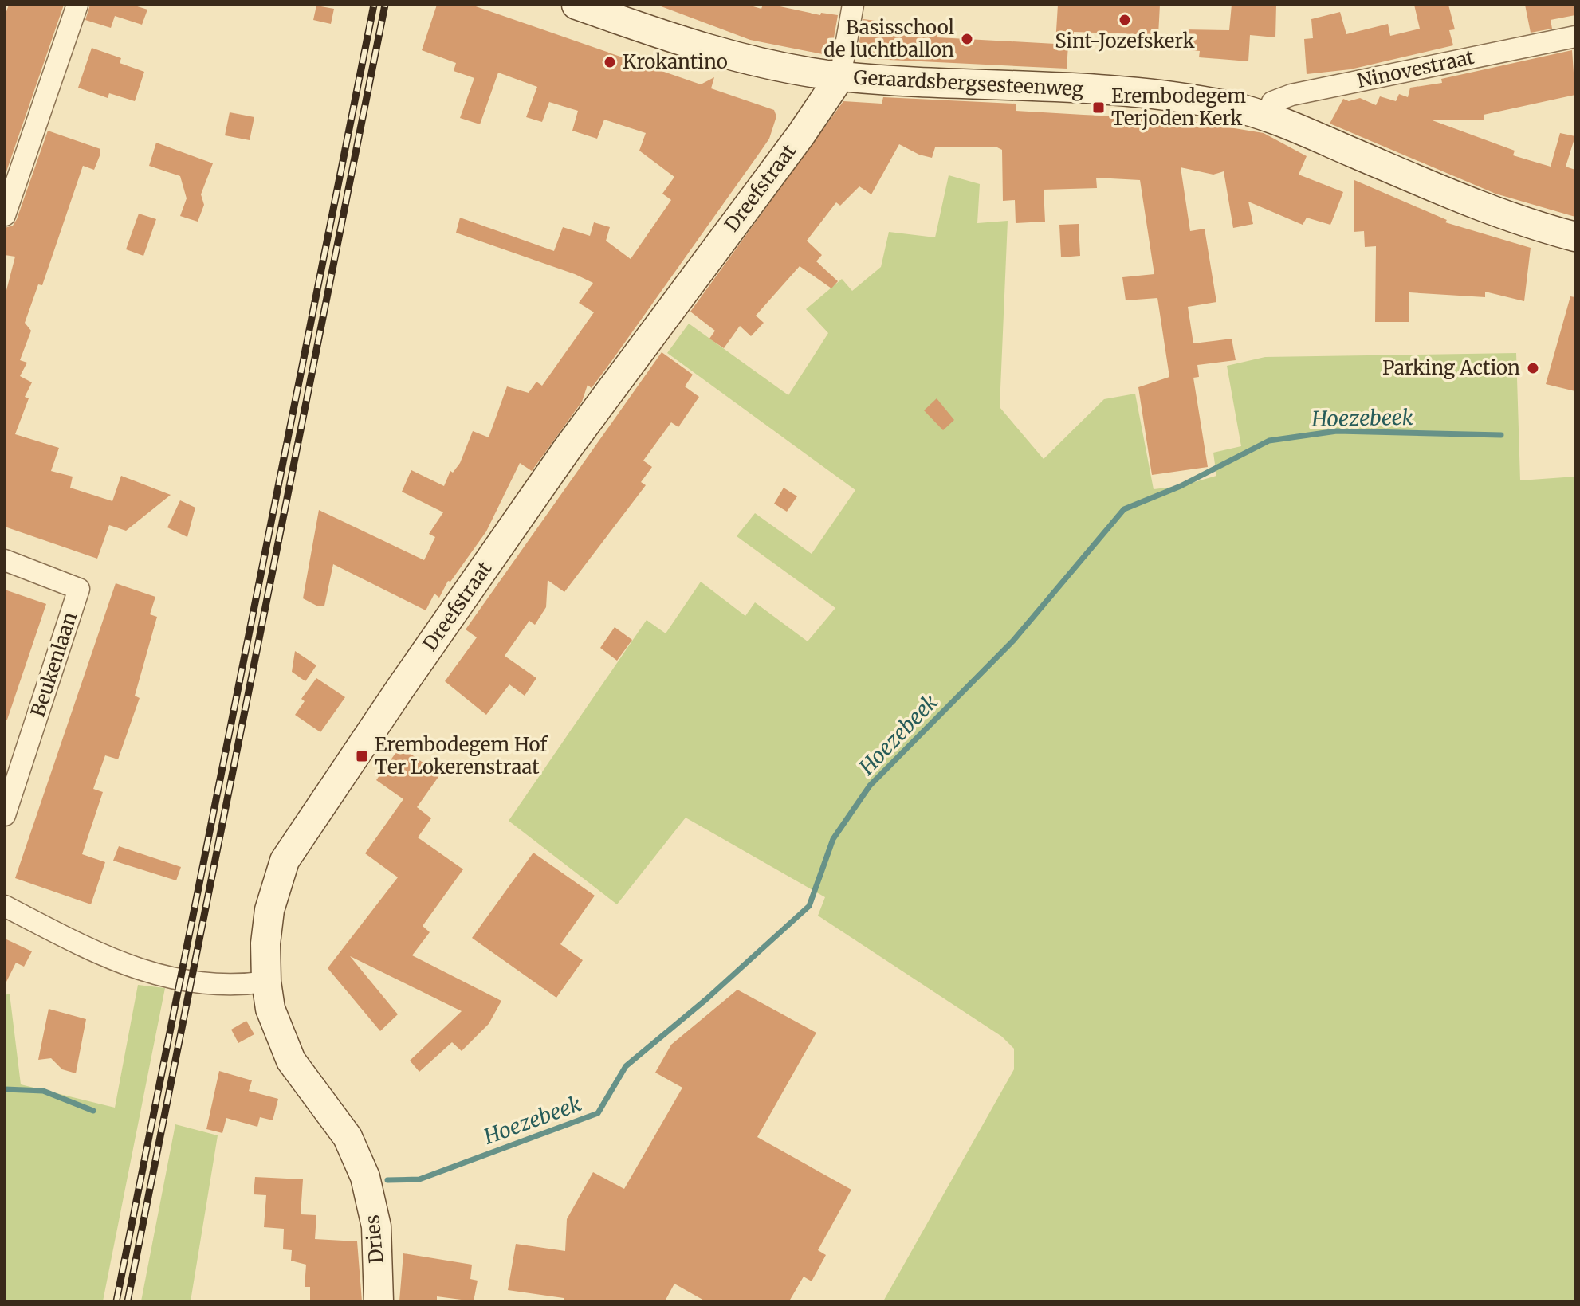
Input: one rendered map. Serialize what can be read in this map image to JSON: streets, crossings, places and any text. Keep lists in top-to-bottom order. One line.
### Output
{"streets":{"street":["Ninovestraat","Geraardsbergsesteenweg","Dreefstraat","Beukenlaan","Dries"]},"crossings":[["Ninovestraat","Geraardsbergsesteenweg"],["Geraardsbergsesteenweg","Dreefstraat"],["Dreefstraat","Dries"]],"water":["Hoezebeek"],"places":{"other":["Sint-Jozefskerk","Basisschool de luchtballon","Krokantino","Parking Action"],"transit":["Erembodegem Terjoden Kerk","Erembodegem Hof Ter Lokerenstraat"]}}
